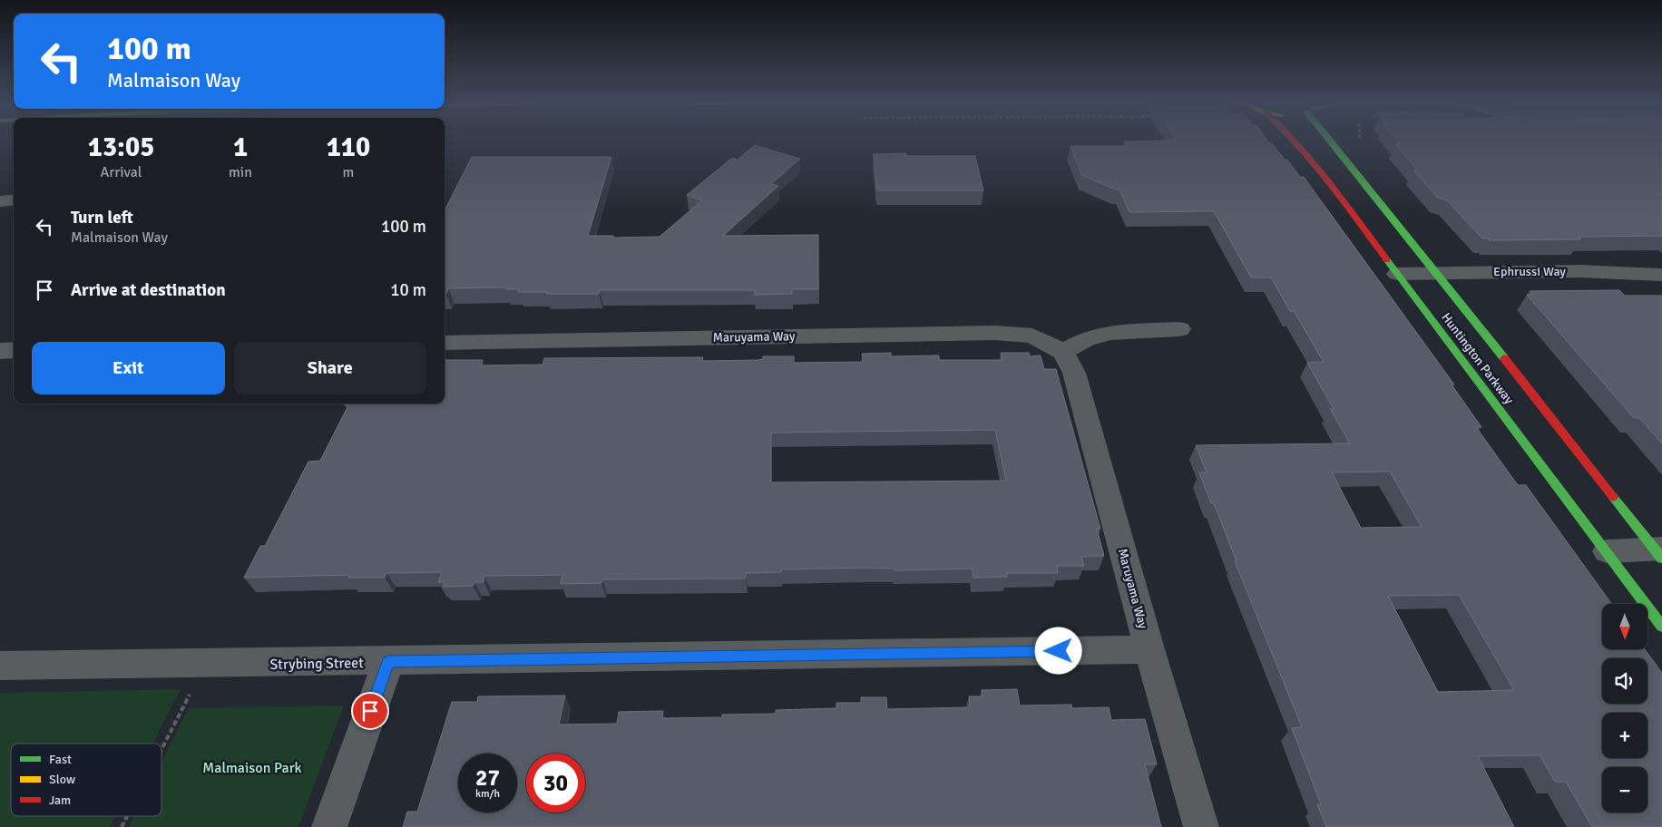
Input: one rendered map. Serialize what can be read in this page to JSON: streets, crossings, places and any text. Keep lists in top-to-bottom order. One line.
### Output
{"streets":{"street":["Ephrussi Way","Maruyama Way","Huntington Parkway","Strybing Street"]},"crossings":[["Ephrussi Way","Huntington Parkway"],["Maruyama Way","Strybing Street"]],"parks":["Malmaison Park"],"legend":["Fast","Slow","Jam"],"north":"bottom","page":{"turn":["100 m","Malmaison Way"],"eta":["13:05","Arrival","1","min","110","m"],"list":[{"name":"Turn left","note":"Malmaison Way","value":"100 m"},{"name":"Arrive at destination","value":"10 m"}],"buttons":["Exit","Share"],"map_buttons":["+","−"],"speed":"27 km/h","limit":"30"}}
